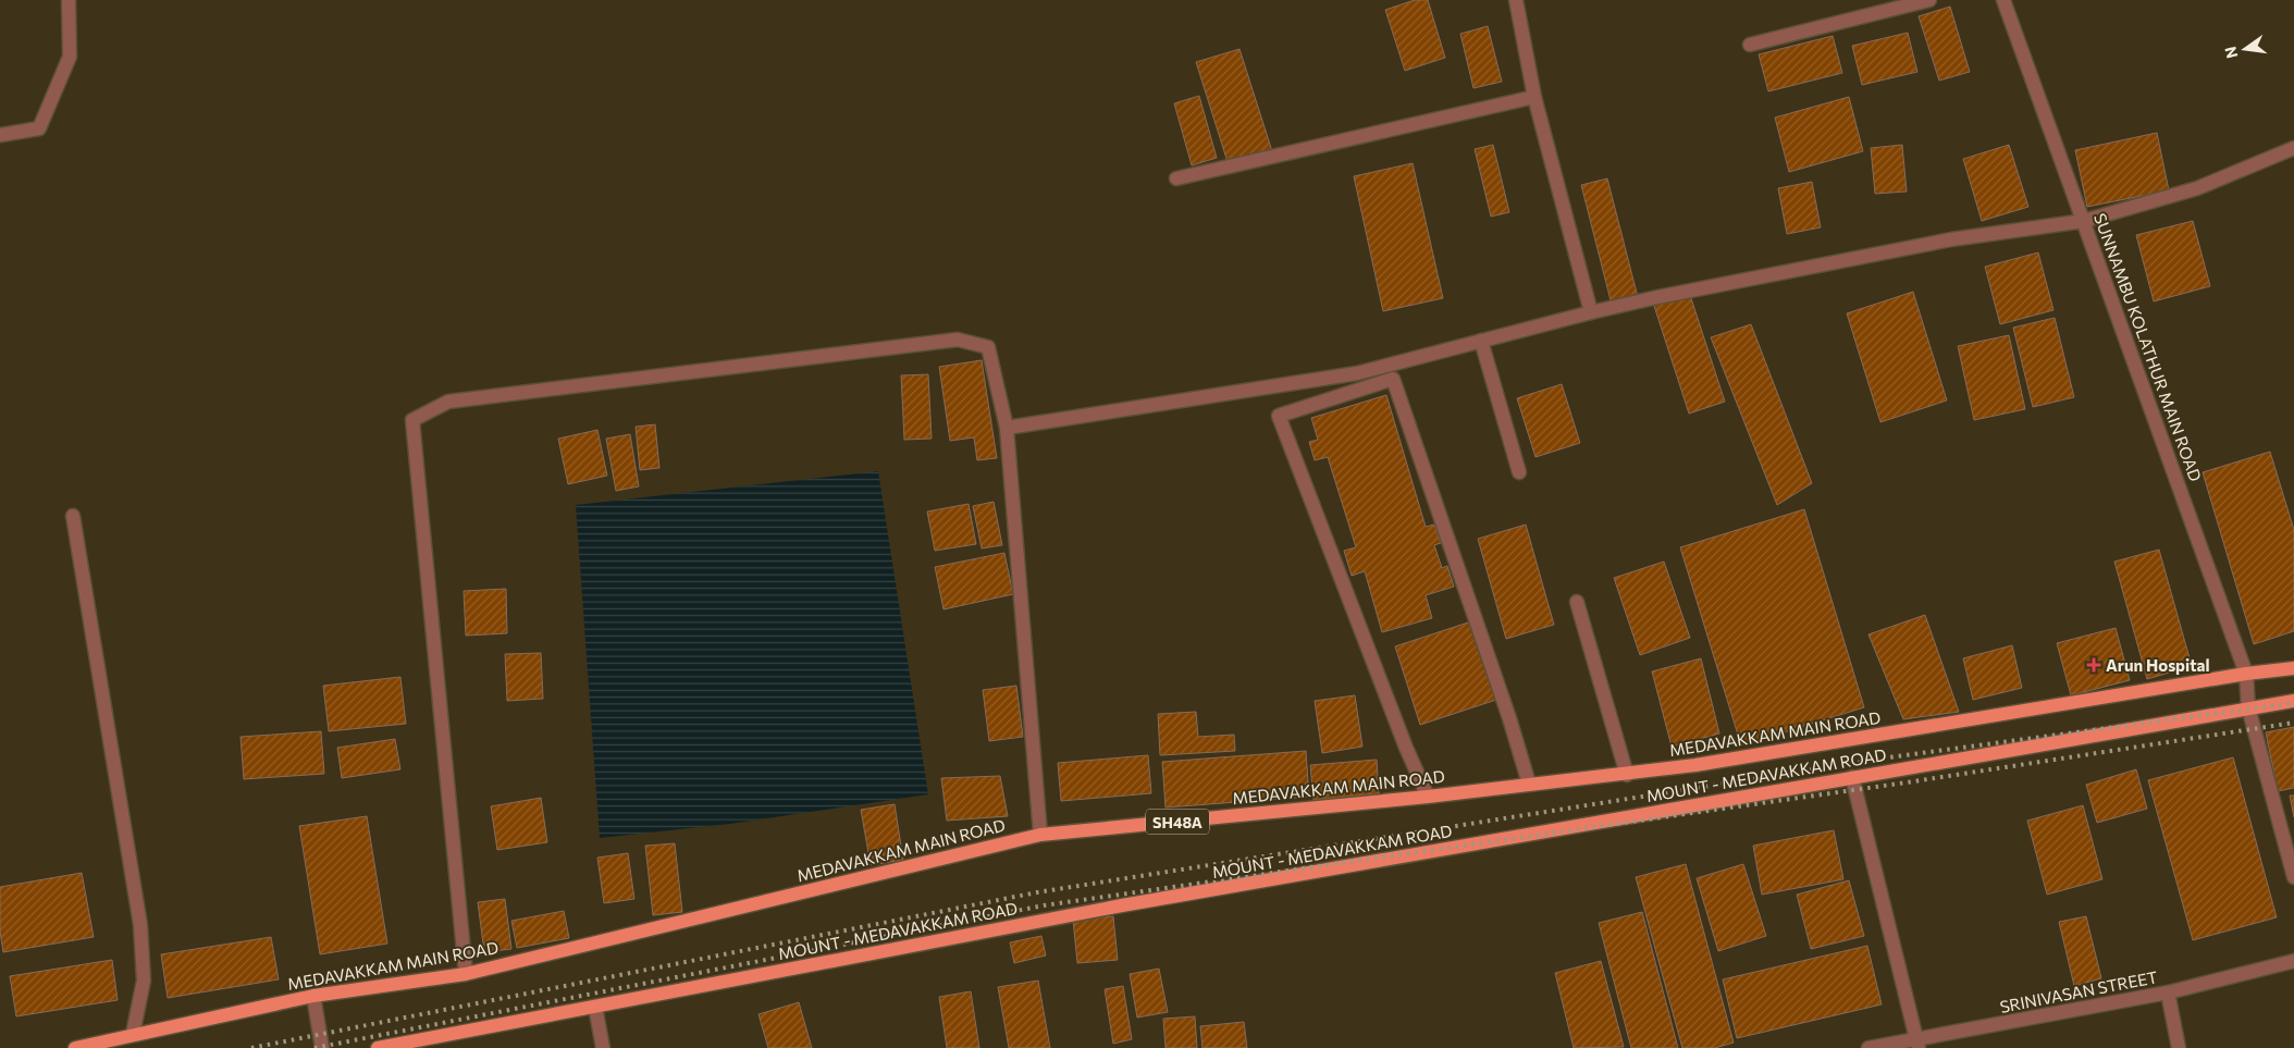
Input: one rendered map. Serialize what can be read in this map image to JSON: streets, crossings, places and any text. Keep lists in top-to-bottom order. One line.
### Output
{"streets":{"main road":["MEDAVAKKAM MAIN ROAD","MOUNT - MEDAVAKKAM ROAD","SH48A"],"street":["SUNNAMBU KOLATHUR MAIN ROAD","SRINIVASAN STREET"]},"crossings":[["SUNNAMBU KOLATHUR MAIN ROAD","MEDAVAKKAM MAIN ROAD"],["SUNNAMBU KOLATHUR MAIN ROAD","MOUNT - MEDAVAKKAM ROAD"]],"places":{"health":["Arun Hospital"]},"north":"left"}
